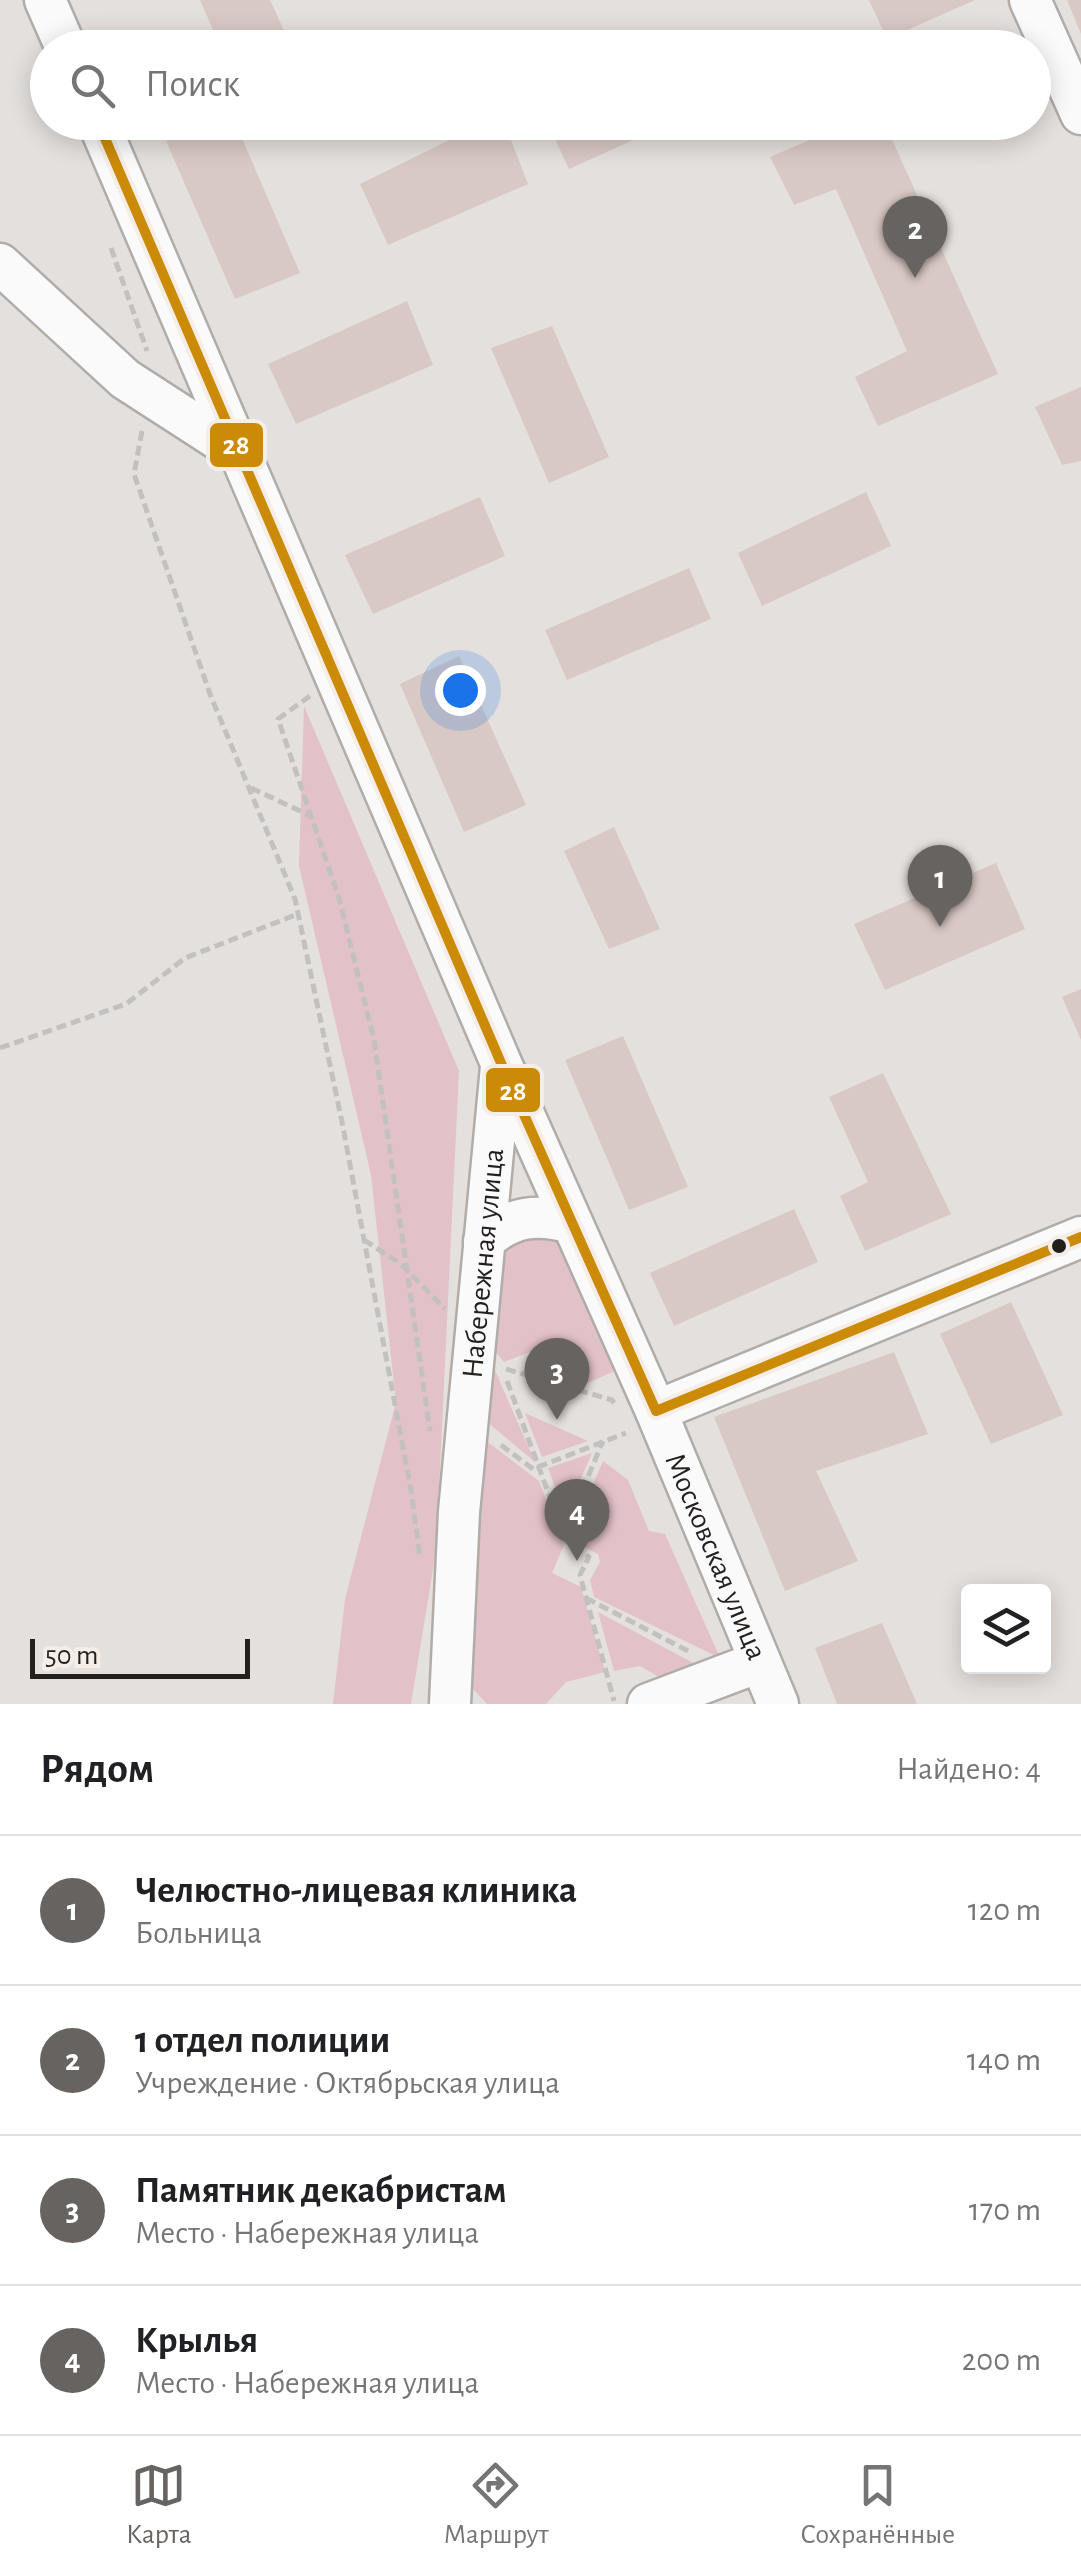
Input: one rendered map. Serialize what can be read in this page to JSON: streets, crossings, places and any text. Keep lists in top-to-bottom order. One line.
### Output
{"streets":{"street":["Набережная улица","Московская улица"]},"crossings":[["Набережная улица","Московская улица"]],"lines":["transit line 28"],"scale_bar":"50 m","page":{"search":"Поиск","pins":["2","1","3","4"],"scale":"50 m","heading":["Рядом","Найдено: 4"],"list":[{"mark":"1","name":"Челюстно-лицевая клиника","note":"Больница","value":"120 m"},{"mark":"2","name":"1 отдел полиции","note":"Учреждение · Октябрьская улица","value":"140 m"},{"mark":"3","name":"Памятник декабристам","note":"Место · Набережная улица","value":"170 m"},{"mark":"4","name":"Крылья","note":"Место · Набережная улица","value":"200 m"}],"nav":["Карта","Маршрут","Сохранённые"]}}
